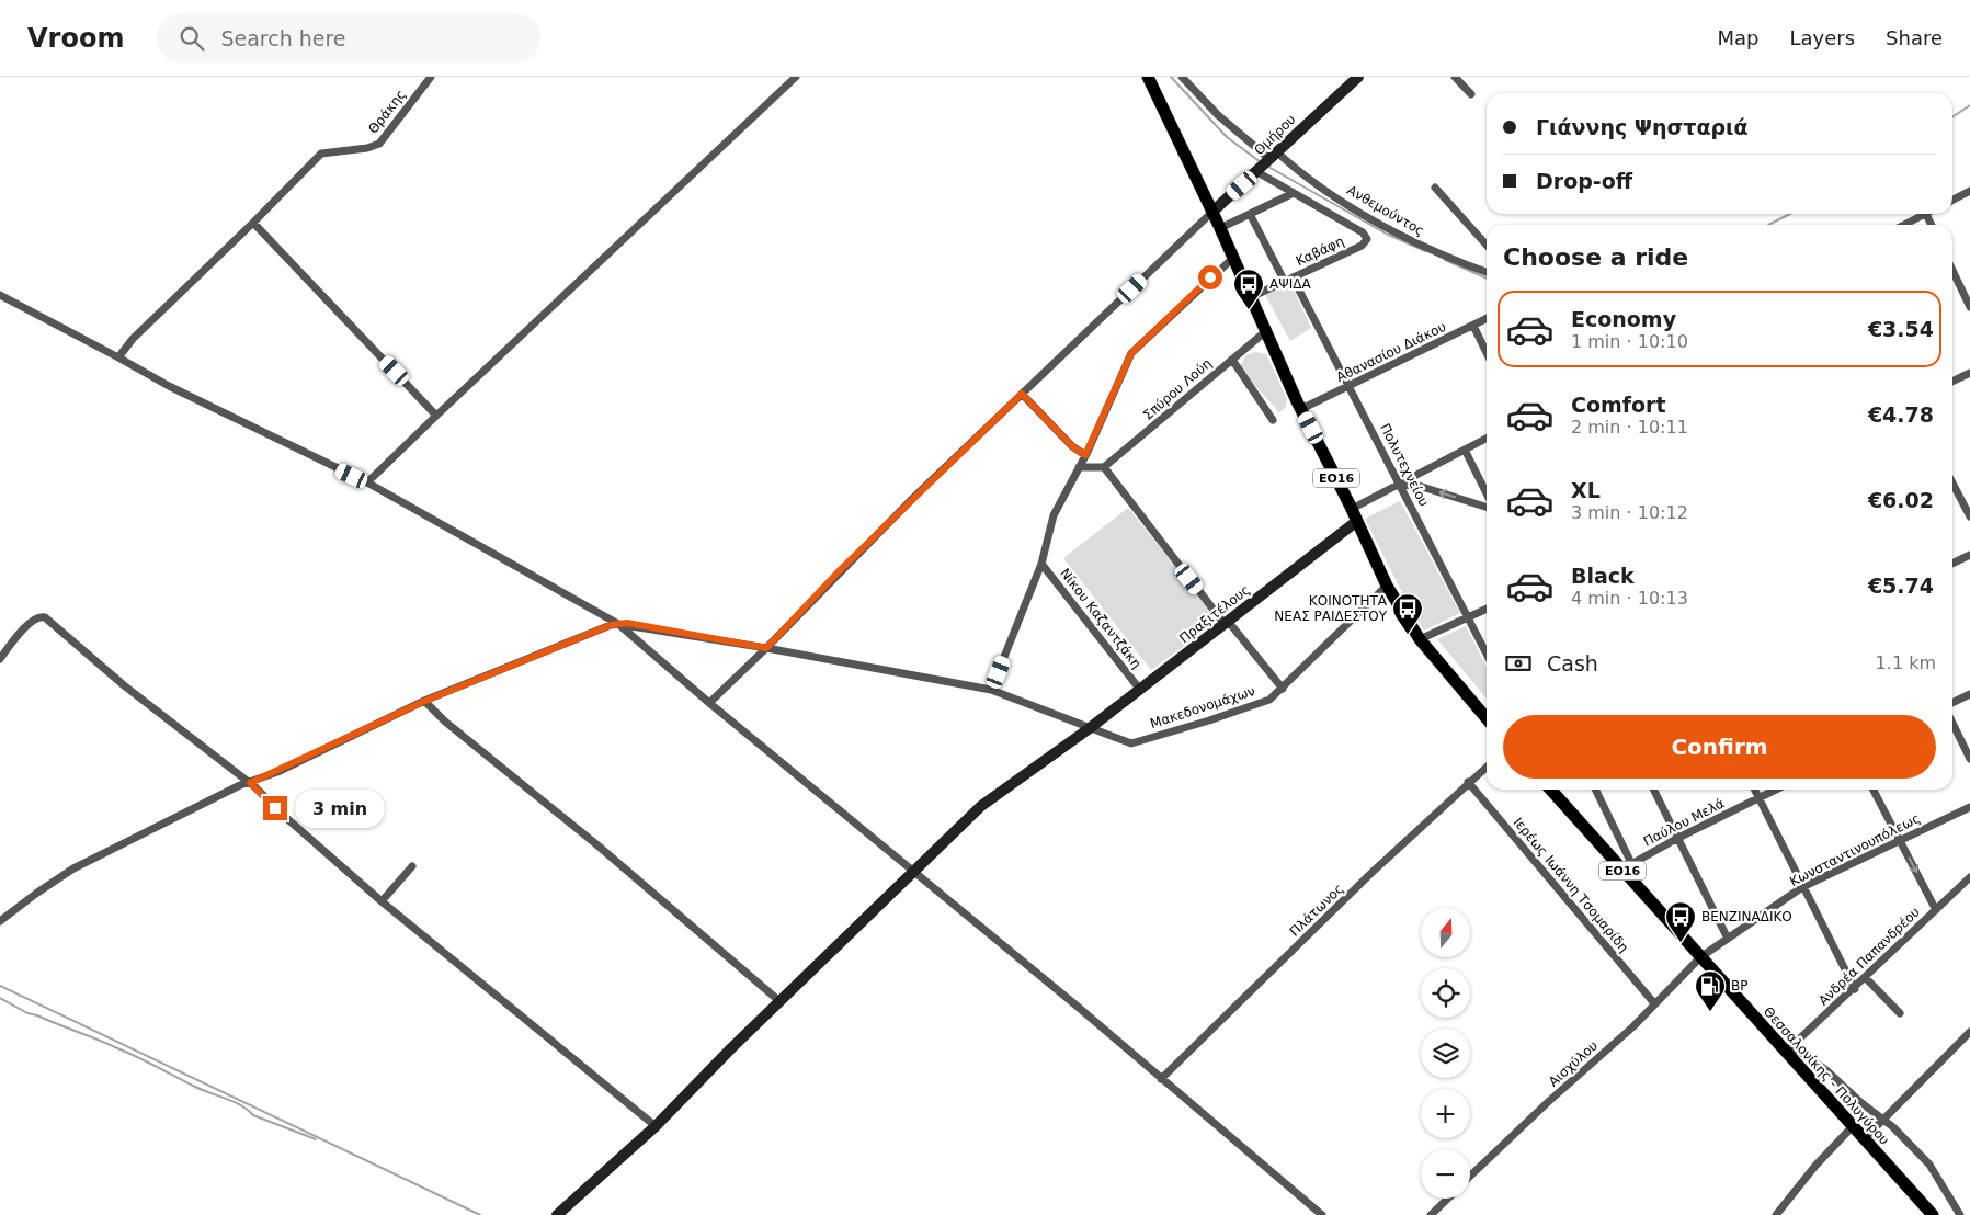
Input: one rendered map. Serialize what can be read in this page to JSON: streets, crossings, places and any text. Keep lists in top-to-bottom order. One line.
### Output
{"streets":{"main road":["ΕΟ16","Θεσσαλονίκης - Πολυγύρου"],"street":["Θράκης","Ομήρου","Ανθεμούντος","Καβάφη","Αθανασίου Διάκου","Σπύρου Λούη","Πολυτεχνείου","Πραξιτέλους","Νίκου Καζαντζάκη","Μακεδονομάχων","Παύλου Μελά","Κωνσταντινουπόλεως","Ιερέως Ιωάννη Τσομαρίδη","Πλάτωνος","Ανδρέα Παπανδρέου","Αισχύλου"]},"crossings":[["Ομήρου","Ανθεμούντος"],["Ομήρου","ΕΟ16"],["Καβάφη","Πολυτεχνείου"],["Καβάφη","ΕΟ16"],["Αθανασίου Διάκου","Πολυτεχνείου"],["Αθανασίου Διάκου","ΕΟ16"],["Σπύρου Λούη","ΕΟ16"],["ΕΟ16","Πραξιτέλους"],["ΕΟ16","Μακεδονομάχων"],["Πραξιτέλους","Νίκου Καζαντζάκη"],["Πραξιτέλους","Μακεδονομάχων"],["Παύλου Μελά","Θεσσαλονίκης - Πολυγύρου"],["Κωνσταντινουπόλεως","Αισχύλου"],["Κωνσταντινουπόλεως","Θεσσαλονίκης - Πολυγύρου"],["Ιερέως Ιωάννη Τσομαρίδη","Πλάτωνος"],["Ιερέως Ιωάννη Τσομαρίδη","Αισχύλου"],["Ανδρέα Παπανδρέου","Θεσσαλονίκης - Πολυγύρου"],["Αισχύλου","Θεσσαλονίκης - Πολυγύρου"]],"places":{"bus stop":["ΑΨΙΔΑ","ΚΟΙΝΟΤΗΤΑ ΝΕΑΣ ΡΑΙΔΕΣΤΟΥ","ΒΕΝΖΙΝΑΔΙΚΟ"],"fuel station":["BP"]},"north":"top","page":{"header":"Vroom","search":"Search here","nav":["Map","Layers","Share"],"banner":["Γιάννης Ψησταριά","Drop-off"],"heading":"Choose a ride","list":[{"name":"Economy","note":"1 min · 10:10","value":"€3.54"},{"name":"Comfort","note":"2 min · 10:11","value":"€4.78"},{"name":"XL","note":"3 min · 10:12","value":"€6.02"},{"name":"Black","note":"4 min · 10:13","value":"€5.74"}],"pay":["Cash","1.1 km"],"buttons":"Confirm","bubble":"3 min","map_buttons":["+","−"]}}
